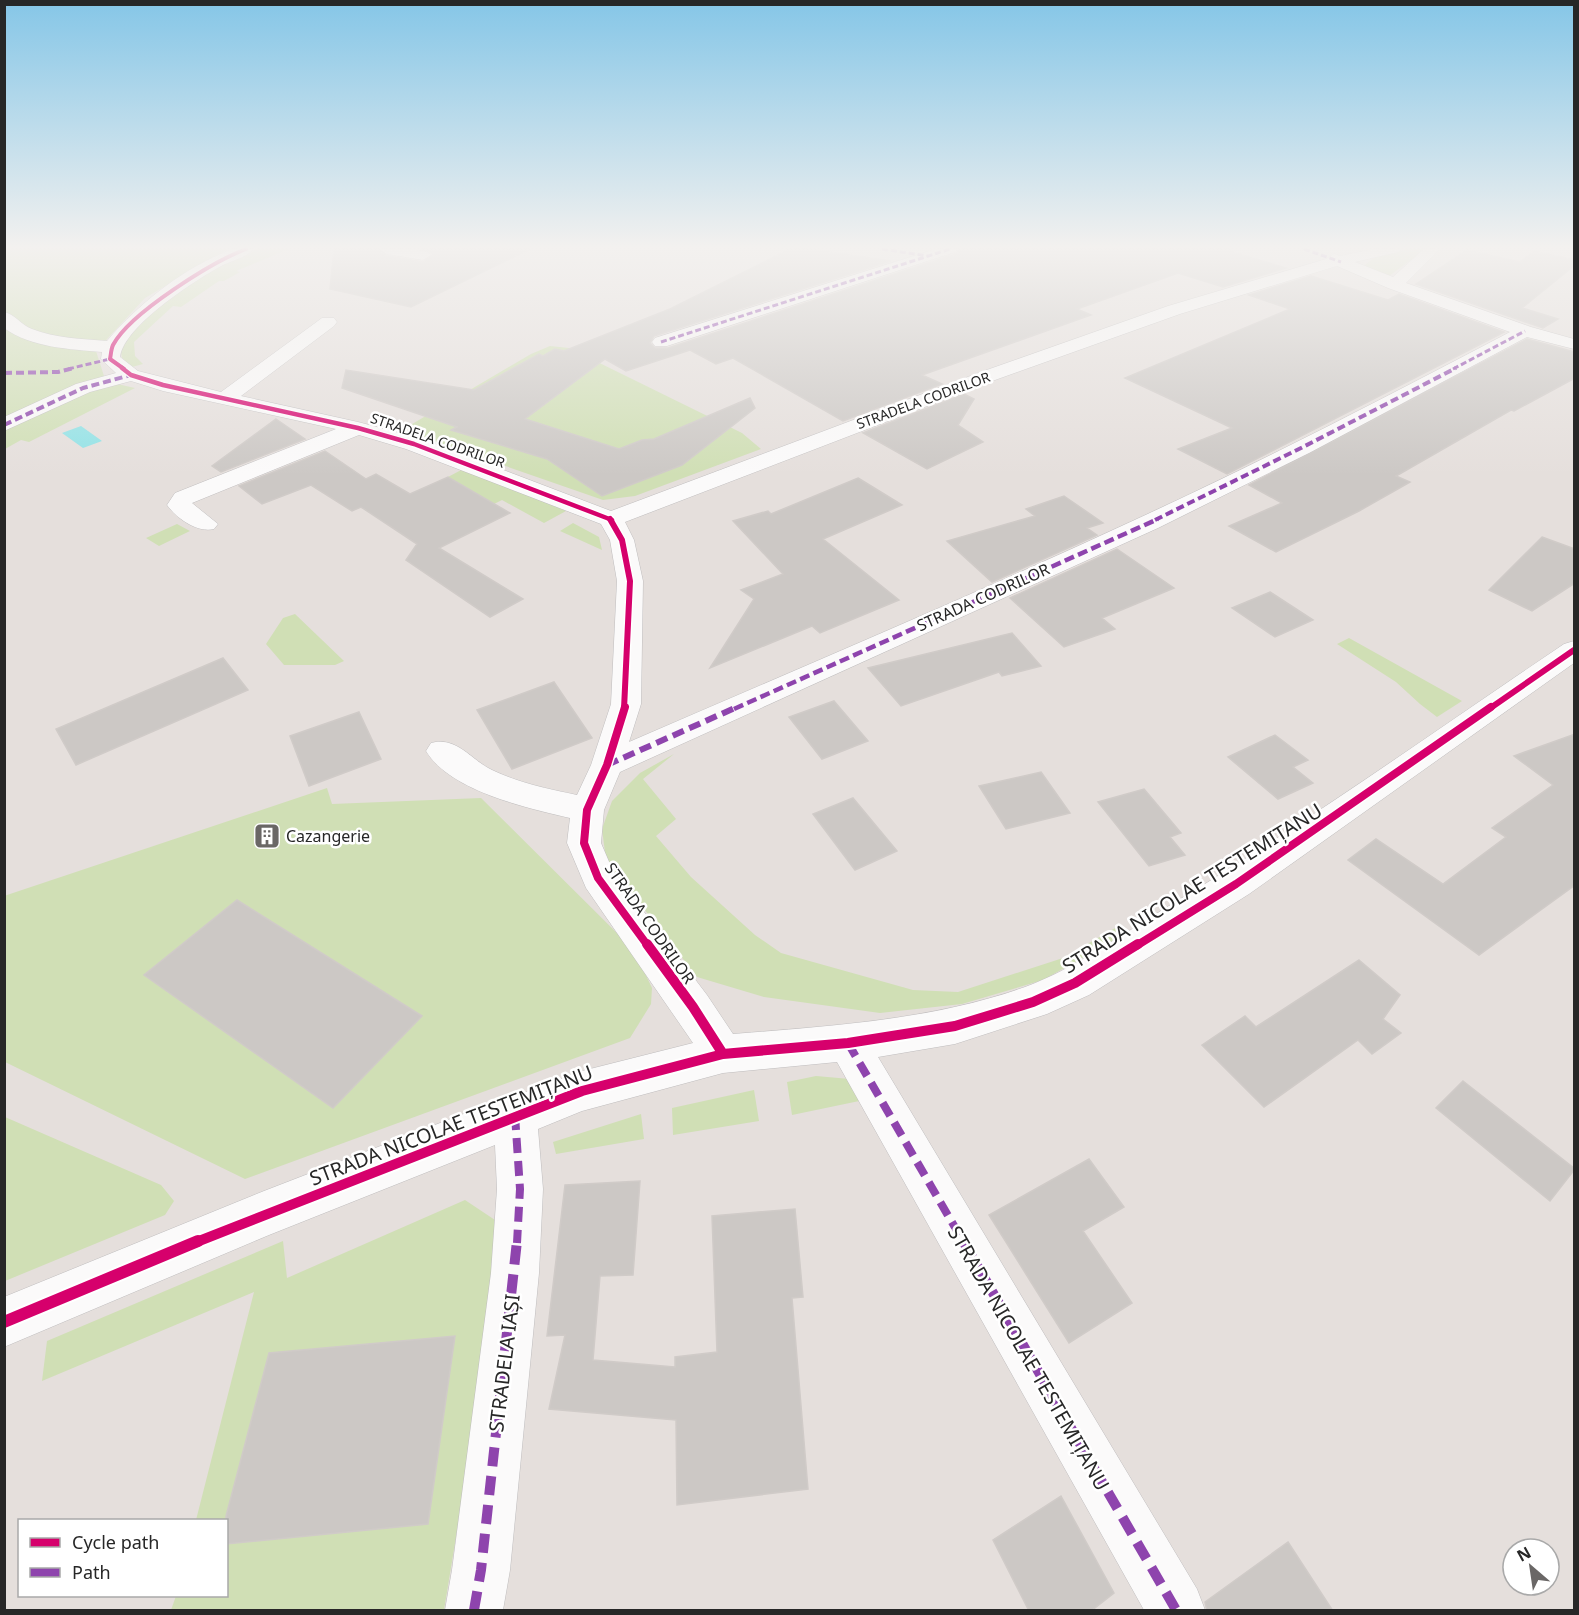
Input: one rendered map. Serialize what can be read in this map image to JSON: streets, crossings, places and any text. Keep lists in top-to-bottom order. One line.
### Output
{"streets":{"street":["STRADELA CODRILOR","STRADA CODRILOR","STRADA NICOLAE TESTEMIȚANU","STRADELA IAȘI"]},"crossings":[["STRADA CODRILOR","STRADA NICOLAE TESTEMIȚANU"],["STRADA NICOLAE TESTEMIȚANU","STRADELA IAȘI"]],"places":{"building":["Cazangerie"]},"legend":["Cycle path","Path"],"north":"top left"}
